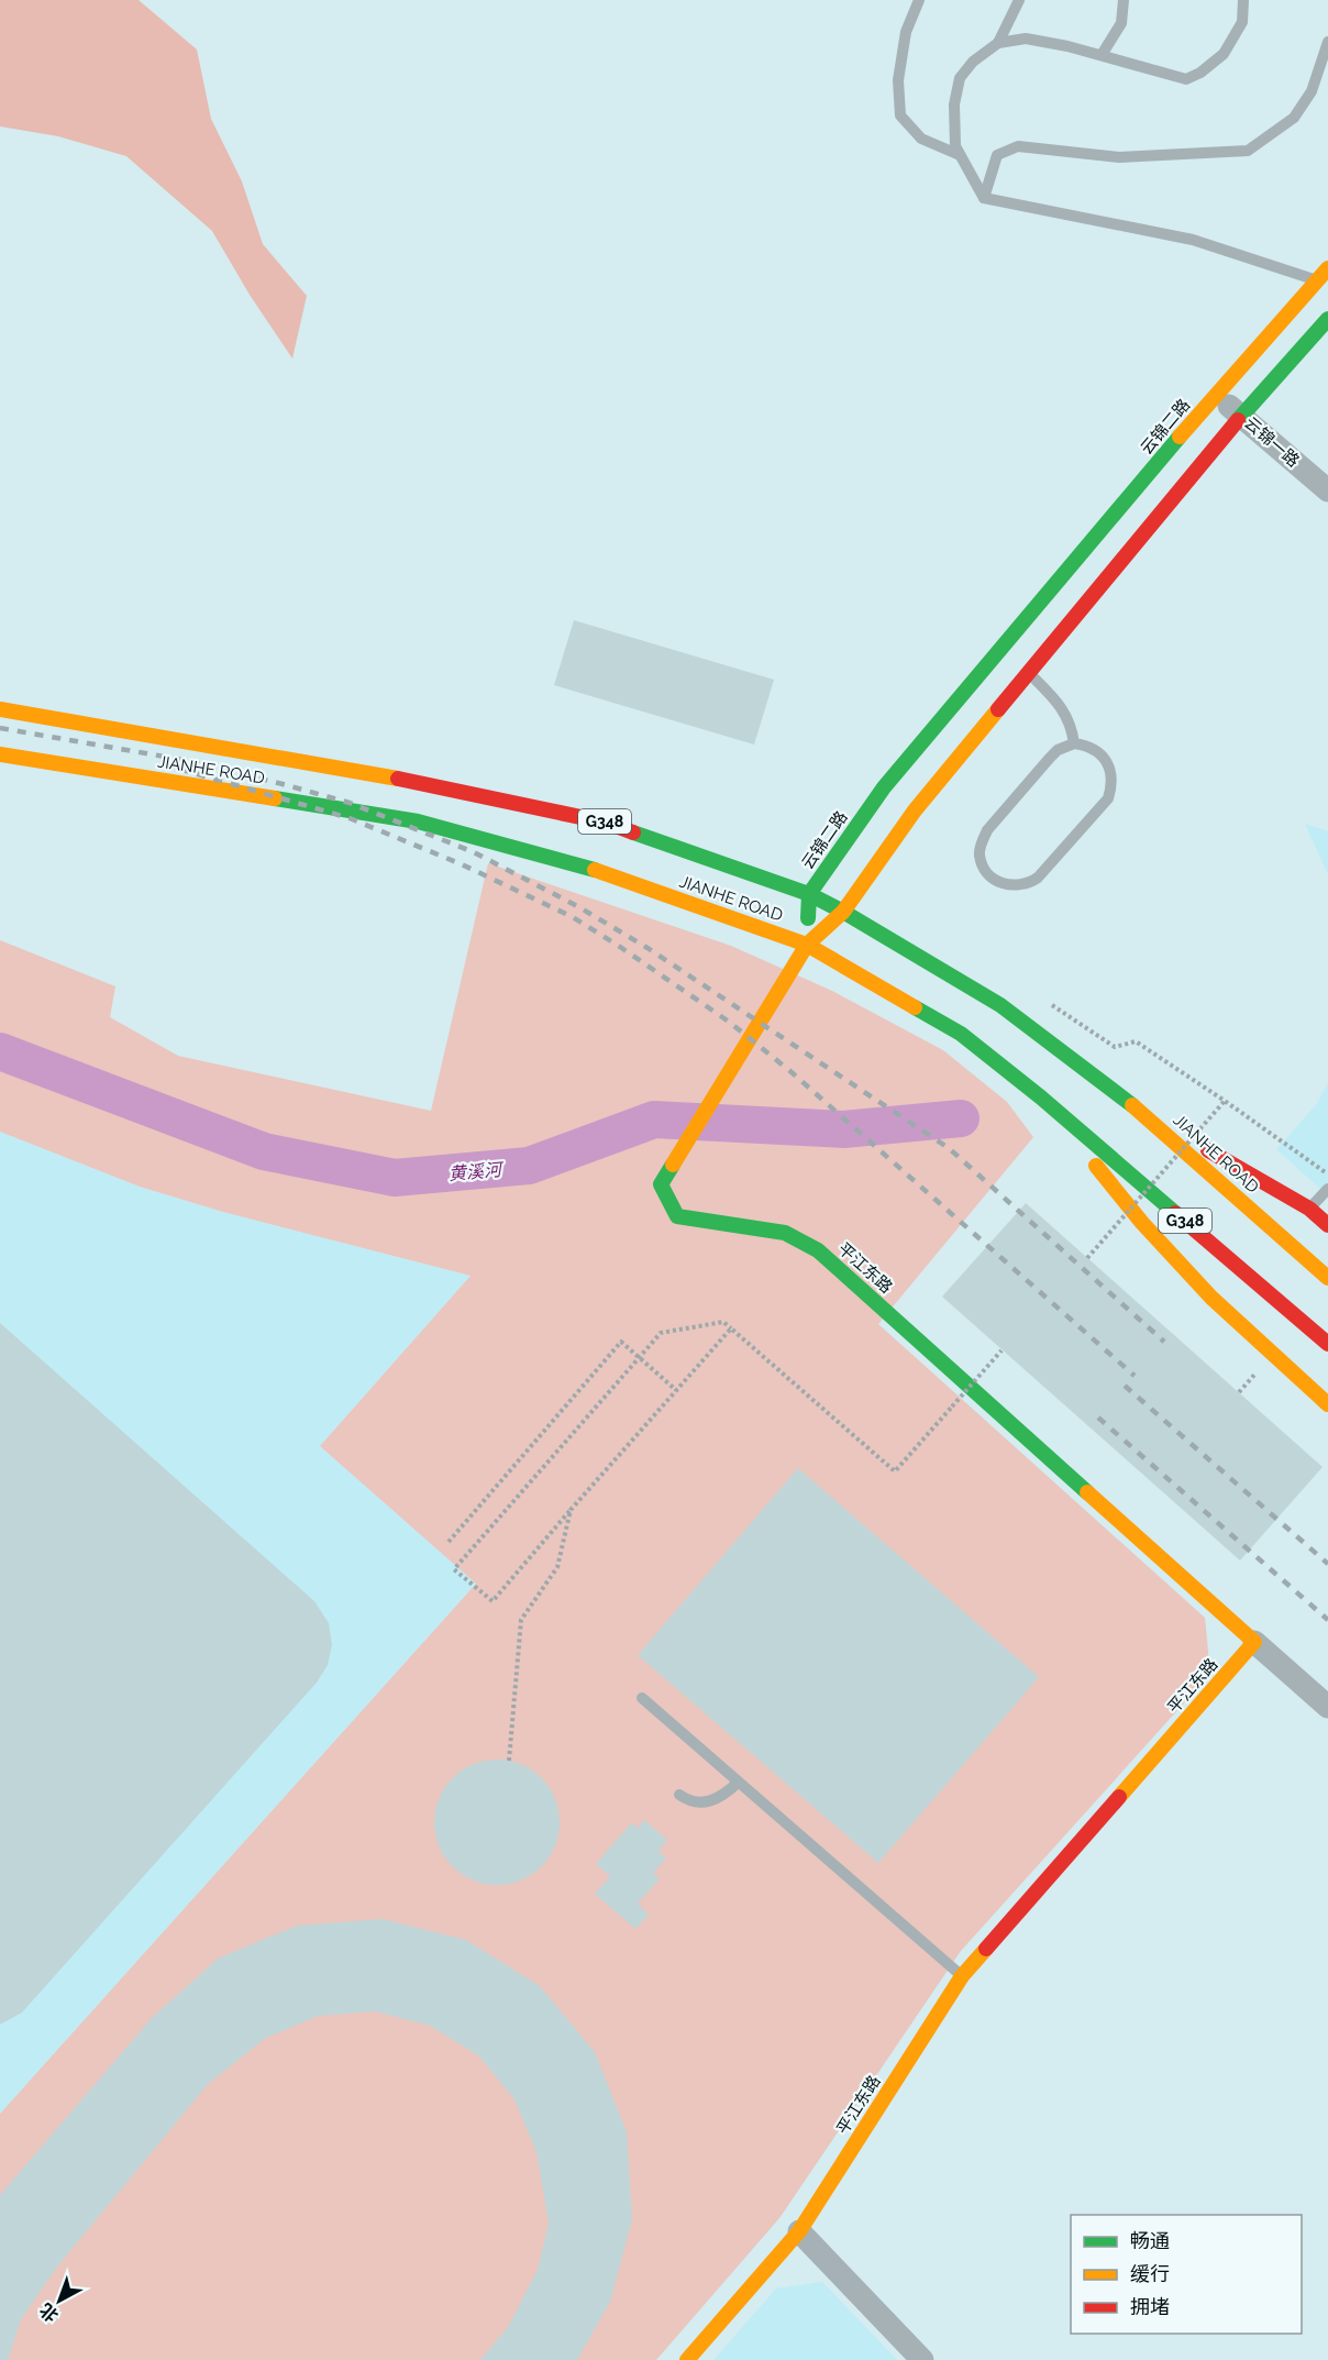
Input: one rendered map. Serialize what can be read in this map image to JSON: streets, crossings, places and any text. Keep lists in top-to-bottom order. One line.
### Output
{"streets":{"main road":["云锦二路","JIANHE ROAD","G348","平江东路"],"street":["云锦一路"]},"crossings":[["云锦二路","云锦一路"],["云锦二路","JIANHE ROAD"],["云锦二路","平江东路"],["JIANHE ROAD","平江东路"]],"water":["黄溪河"],"legend":["畅通","缓行","拥堵"],"north":"bottom left"}
